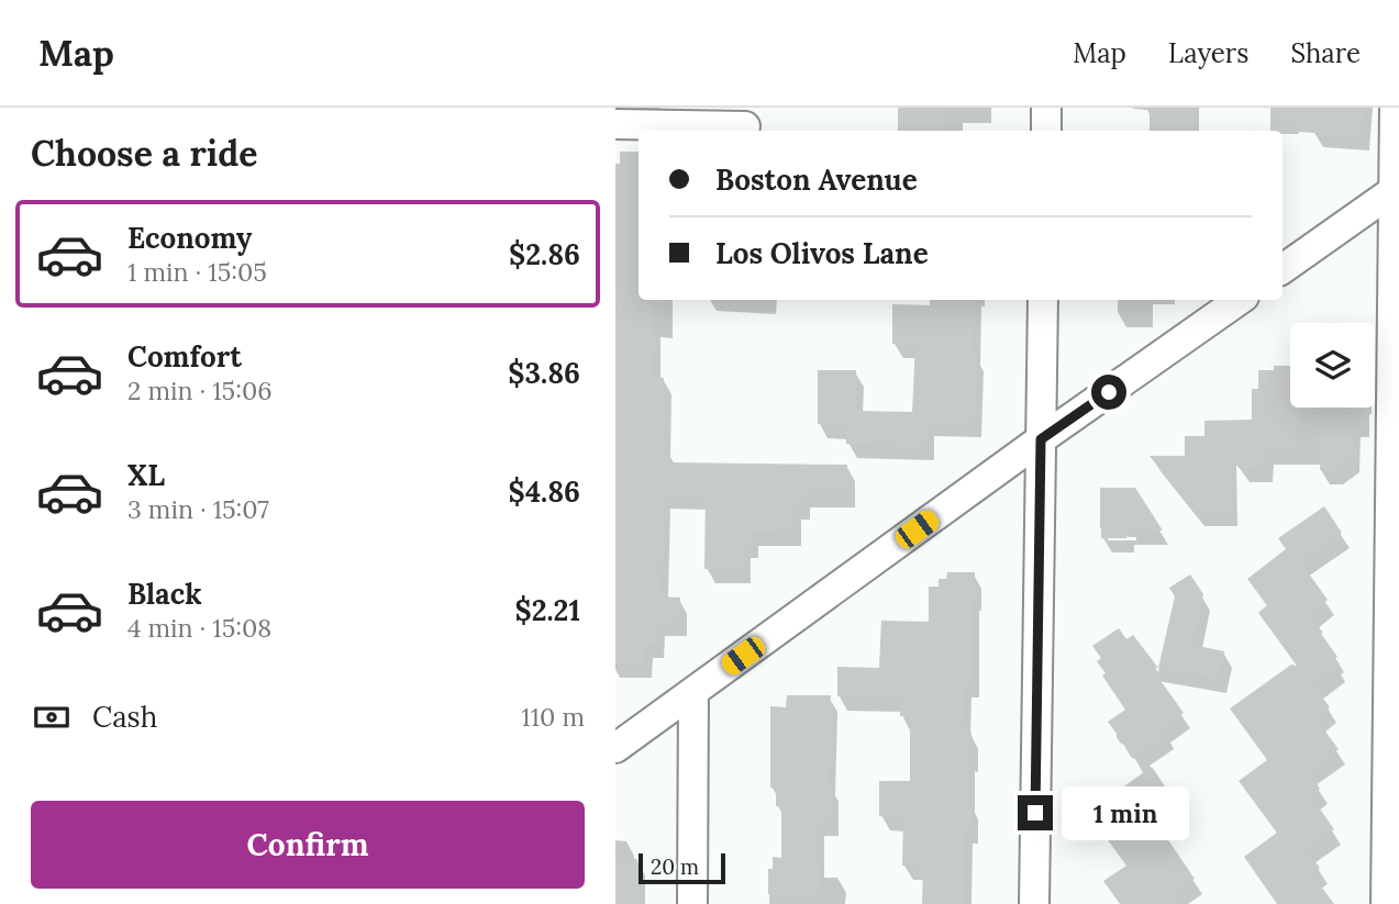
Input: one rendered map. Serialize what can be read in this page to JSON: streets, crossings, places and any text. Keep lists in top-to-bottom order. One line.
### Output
{"scale_bar":"20 m","page":{"header":"Map","nav":["Map","Layers","Share"],"heading":"Choose a ride","banner":["Boston Avenue","Los Olivos Lane"],"list":[{"name":"Economy","note":"1 min · 15:05","value":"$2.86"},{"name":"Comfort","note":"2 min · 15:06","value":"$3.86"},{"name":"XL","note":"3 min · 15:07","value":"$4.86"},{"name":"Black","note":"4 min · 15:08","value":"$2.21"}],"pay":["Cash","110 m"],"buttons":"Confirm","bubble":"1 min","scale":"20 m"}}
